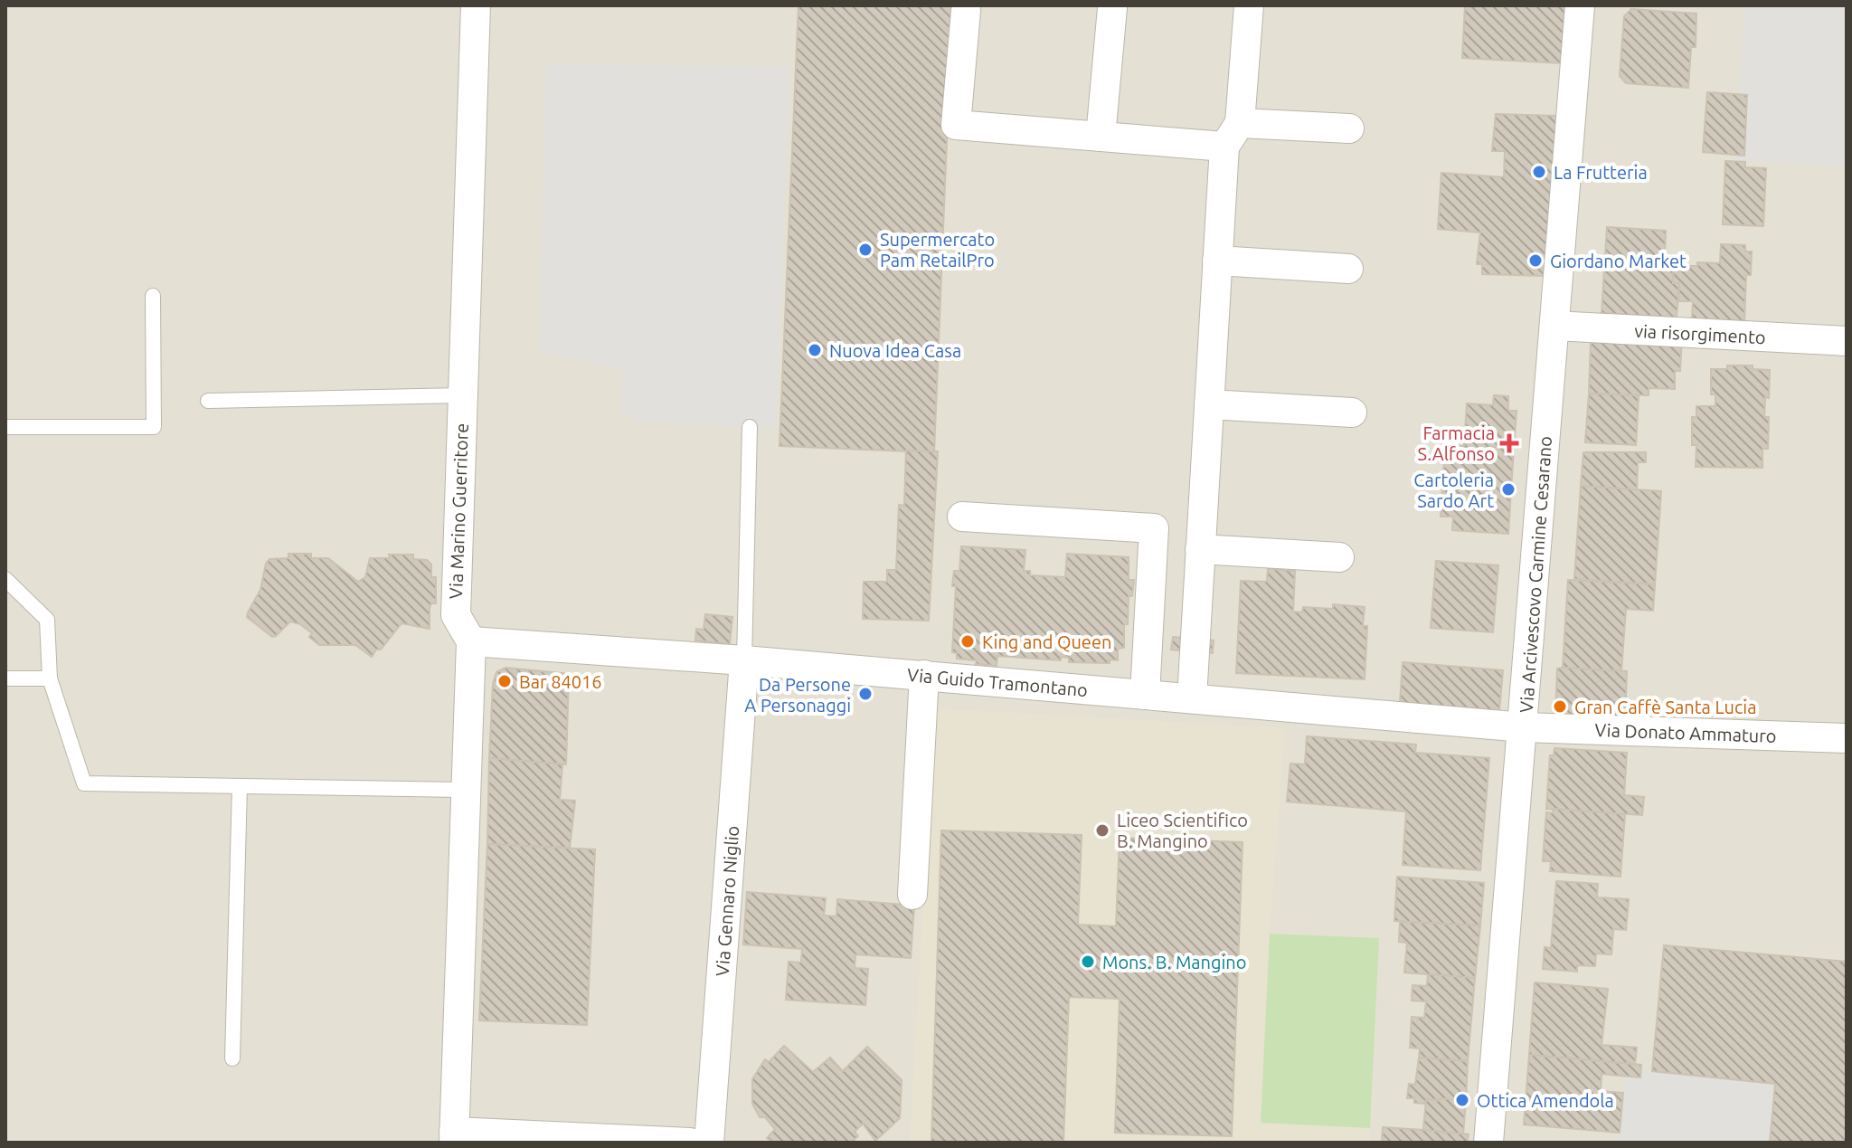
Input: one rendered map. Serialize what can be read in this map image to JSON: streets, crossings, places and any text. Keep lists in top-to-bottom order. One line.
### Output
{"streets":{"street":["via risorgimento","Via Marino Guerritore","Via Arcivescovo Carmine Cesarano","Via Guido Tramontano","Via Donato Ammaturo","Via Gennaro Niglio"]},"crossings":[["via risorgimento","Via Arcivescovo Carmine Cesarano"],["Via Marino Guerritore","Via Guido Tramontano"],["Via Arcivescovo Carmine Cesarano","Via Guido Tramontano"],["Via Arcivescovo Carmine Cesarano","Via Donato Ammaturo"],["Via Guido Tramontano","Via Donato Ammaturo"],["Via Guido Tramontano","Via Gennaro Niglio"]],"places":{"other":["La Frutteria","Supermercato Pam RetailPro","Giordano Market","Nuova Idea Casa","Cartoleria Sardo Art","King and Queen","Bar 84016","Da Persone A Personaggi","Gran Caffè Santa Lucia","Liceo Scientifico B. Mangino","Mons. B. Mangino","Ottica Amendola"],"health":["Farmacia S.Alfonso"]}}
